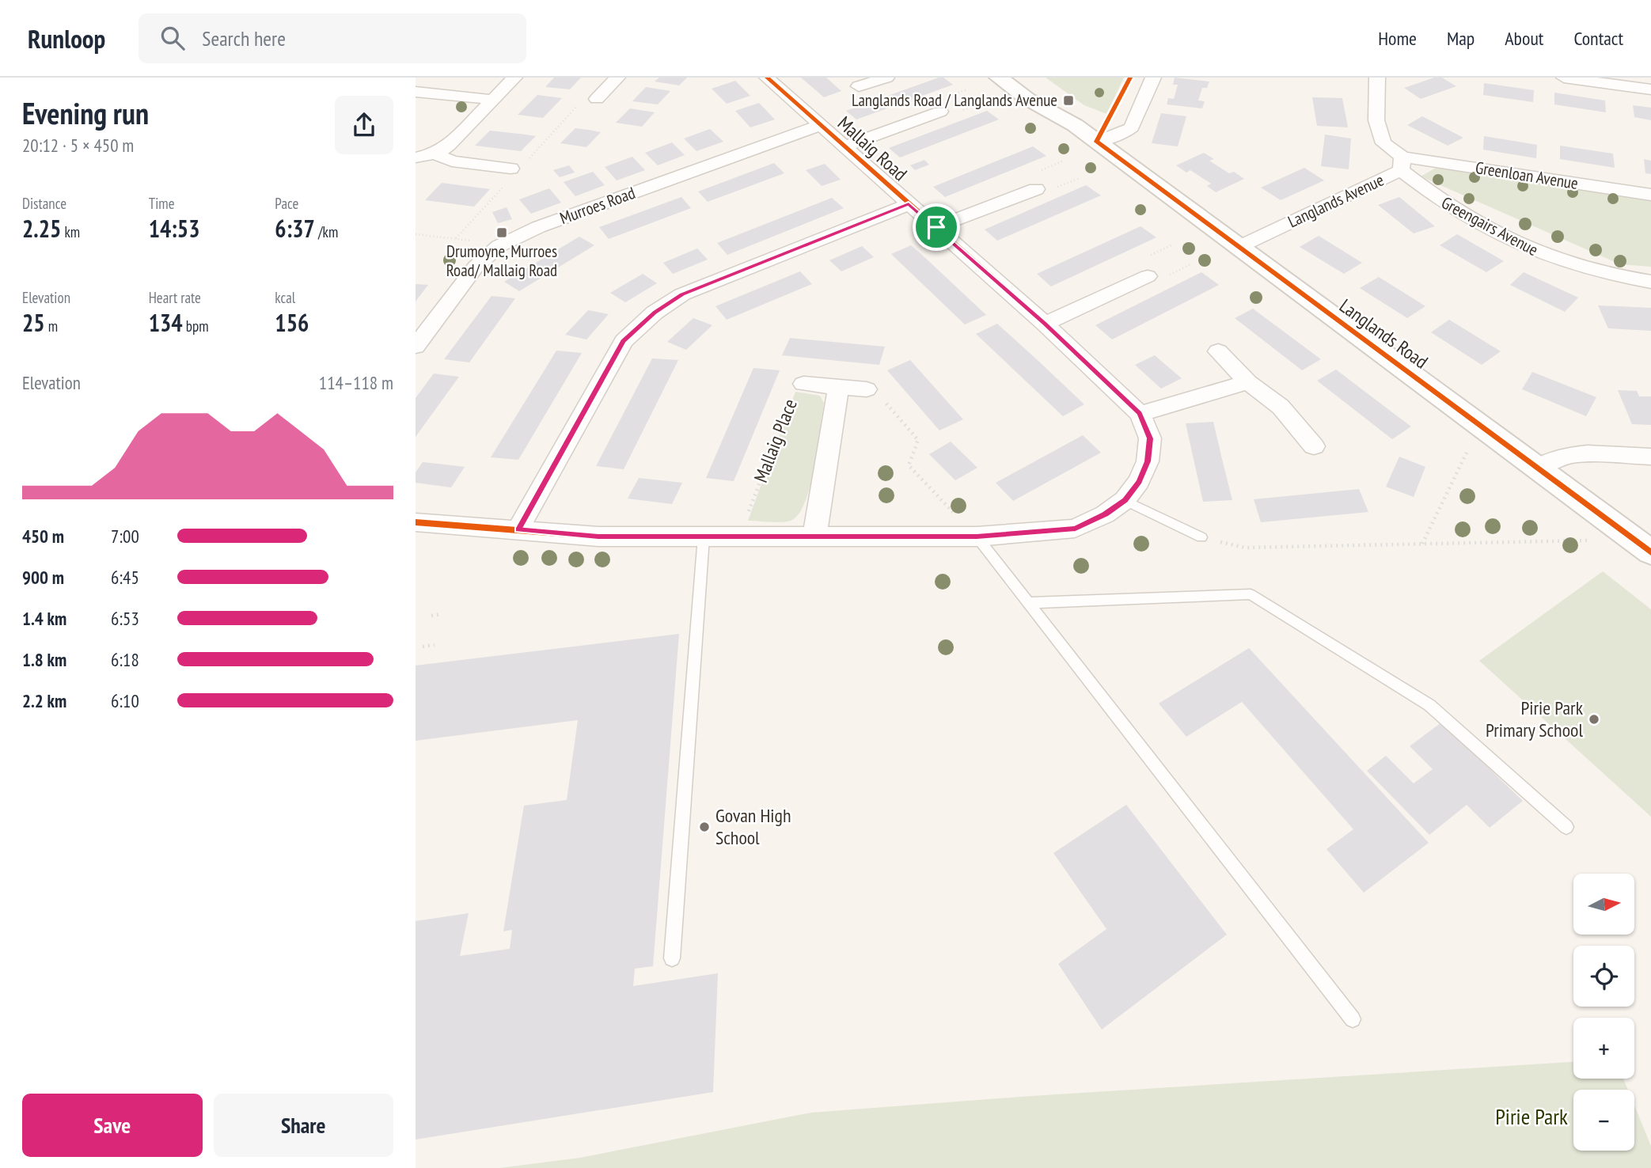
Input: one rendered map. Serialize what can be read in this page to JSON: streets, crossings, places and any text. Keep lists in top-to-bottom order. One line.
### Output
{"streets":{"street":["Mallaig Road","Greenloan Avenue","Langlands Avenue","Murroes Road","Greengairs Avenue","Langlands Road","Mallaig Place"]},"crossings":[["Mallaig Road","Murroes Road"],["Mallaig Road","Mallaig Place"],["Greenloan Avenue","Langlands Avenue"],["Greenloan Avenue","Greengairs Avenue"],["Langlands Avenue","Greengairs Avenue"],["Langlands Avenue","Langlands Road"]],"parks":["Pirie Park"],"places":{"transit":["Langlands Road / Langlands Avenue","Drumoyne, Murroes Road/ Mallaig Road"],"other":["Pirie Park Primary School","Govan High School"]},"north":"right","page":{"header":"Runloop","search":"Search here","nav":["Home","Map","About","Contact"],"heading":["Evening run","20:12 · 5 × 450 m"],"stats":[["Distance","2.25 km"],["Time","14:53"],["Pace","6:37 /km"],["Elevation","25 m"],["Heart rate","134 bpm"],["kcal","156"]],"chart":["Elevation","114–118 m"],"list":[{"name":"450 m","note":"7:00"},{"name":"900 m","note":"6:45"},{"name":"1.4 km","note":"6:53"},{"name":"1.8 km","note":"6:18"},{"name":"2.2 km","note":"6:10"}],"map_buttons":["+","−"],"buttons":["Save","Share"]}}
